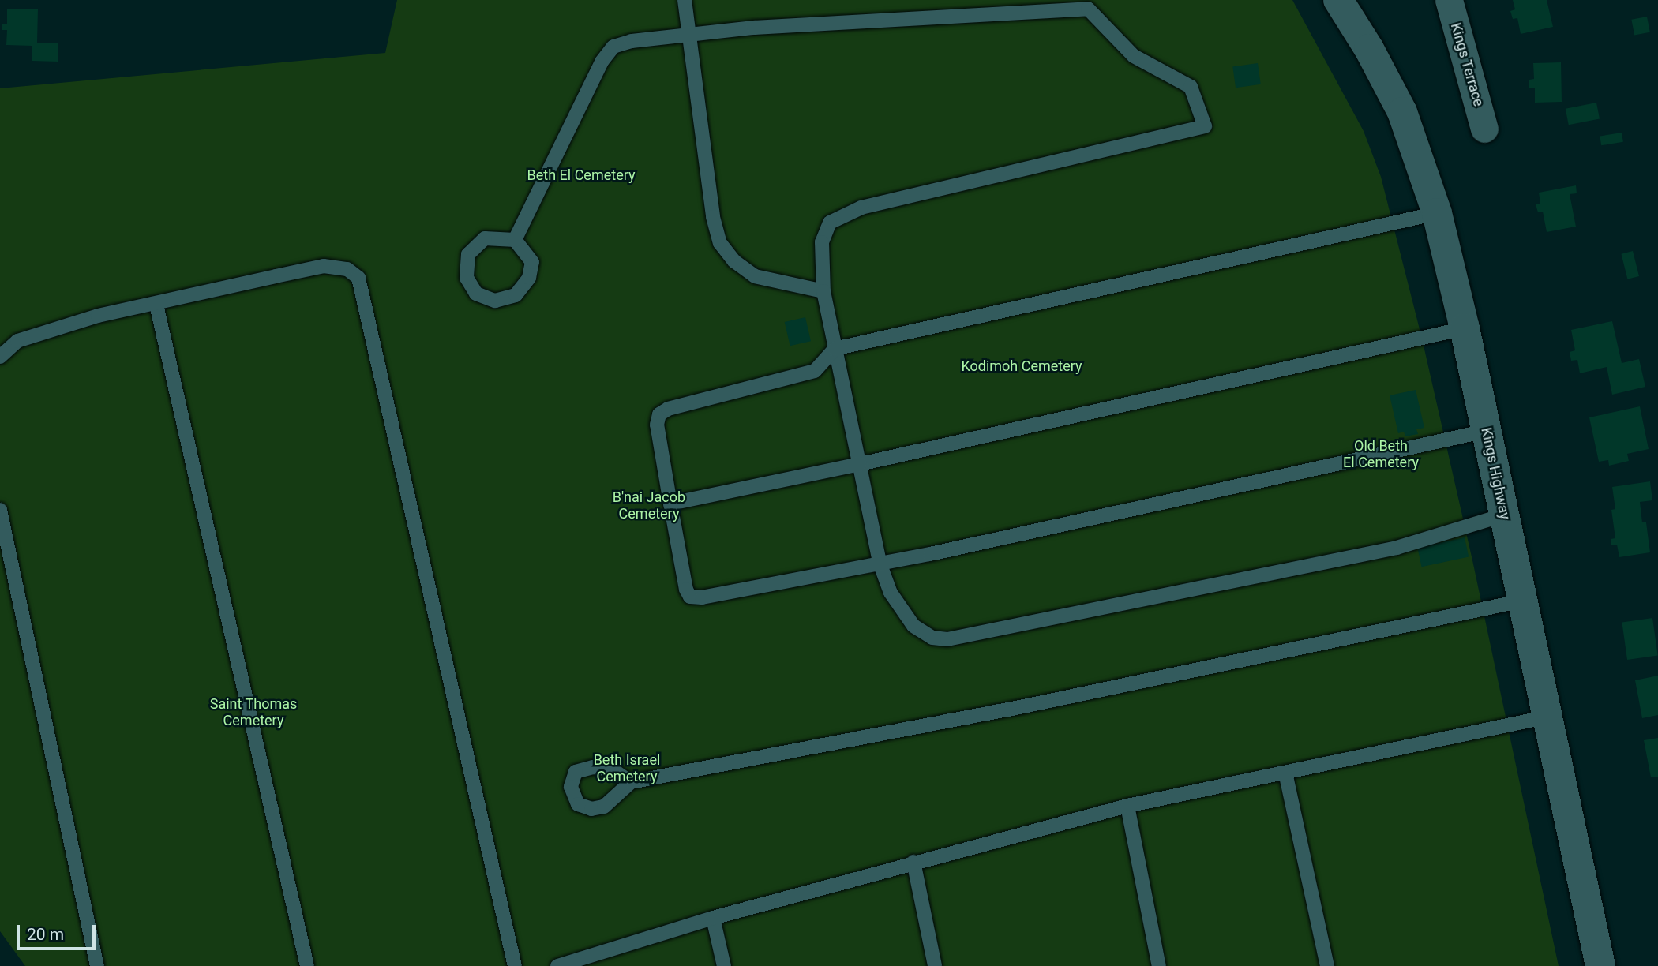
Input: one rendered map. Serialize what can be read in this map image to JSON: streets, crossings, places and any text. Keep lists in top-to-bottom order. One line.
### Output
{"streets":{"main road":["Kings Highway"],"street":["Kings Terrace"]},"parks":["Beth El Cemetery","Kodimoh Cemetery","Old Beth El Cemetery","B'nai Jacob Cemetery","Saint Thomas Cemetery","Beth Israel Cemetery"],"scale_bar":"20 m"}
